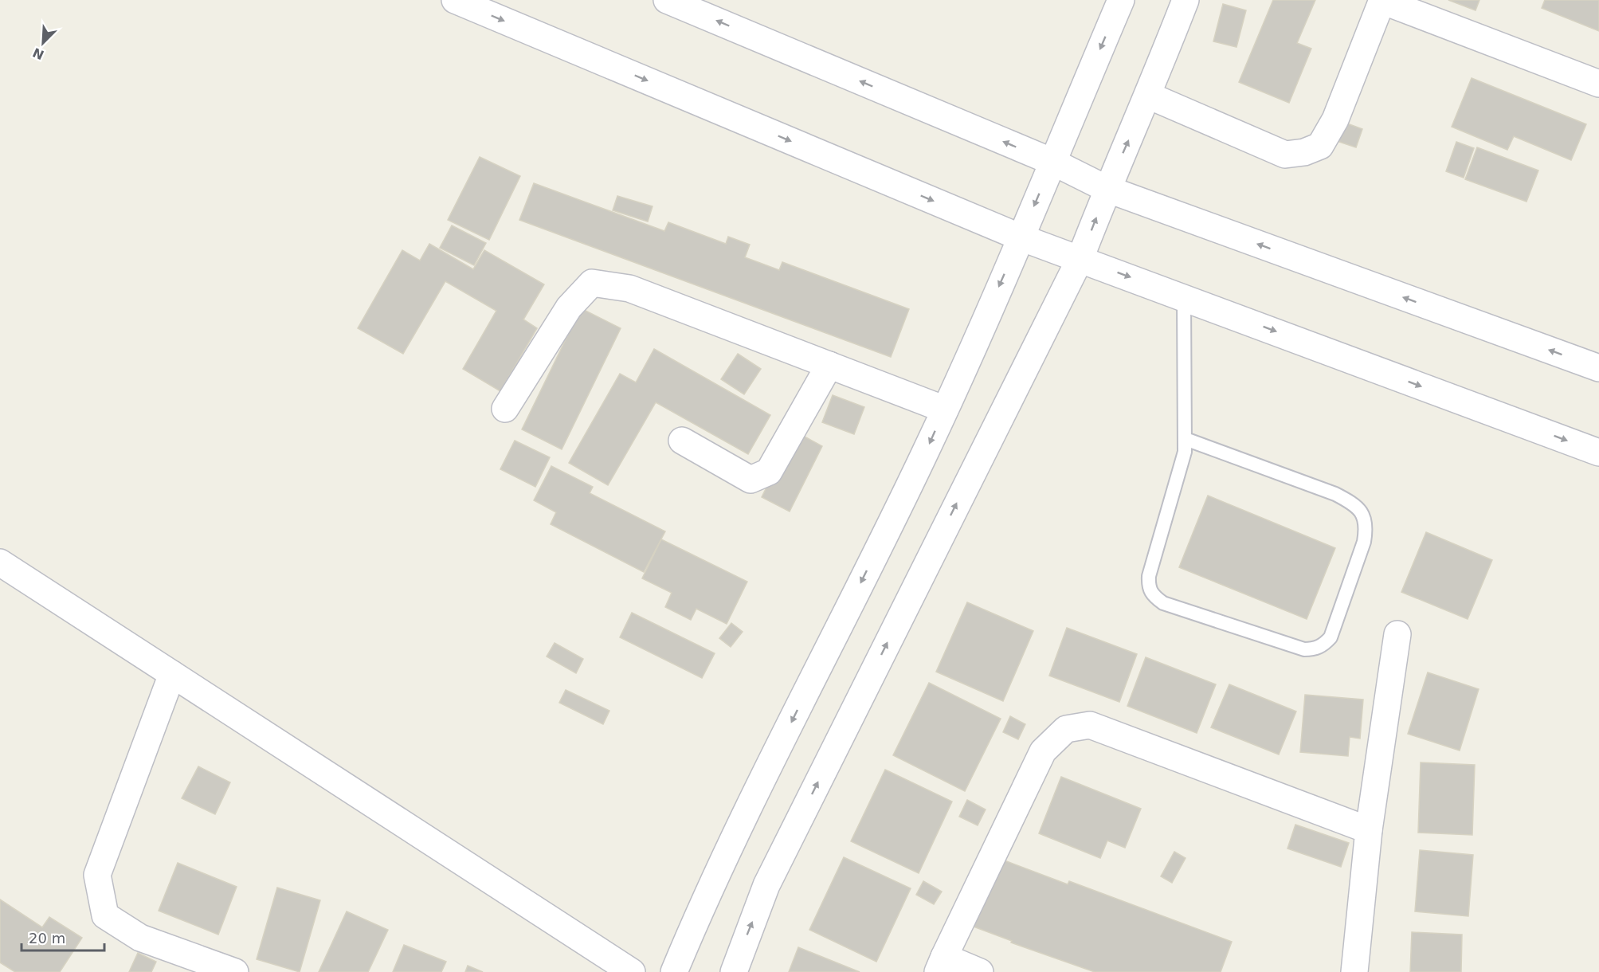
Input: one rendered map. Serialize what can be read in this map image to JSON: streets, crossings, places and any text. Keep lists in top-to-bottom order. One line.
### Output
{"scale_bar":"20 m","north":"bottom left"}
